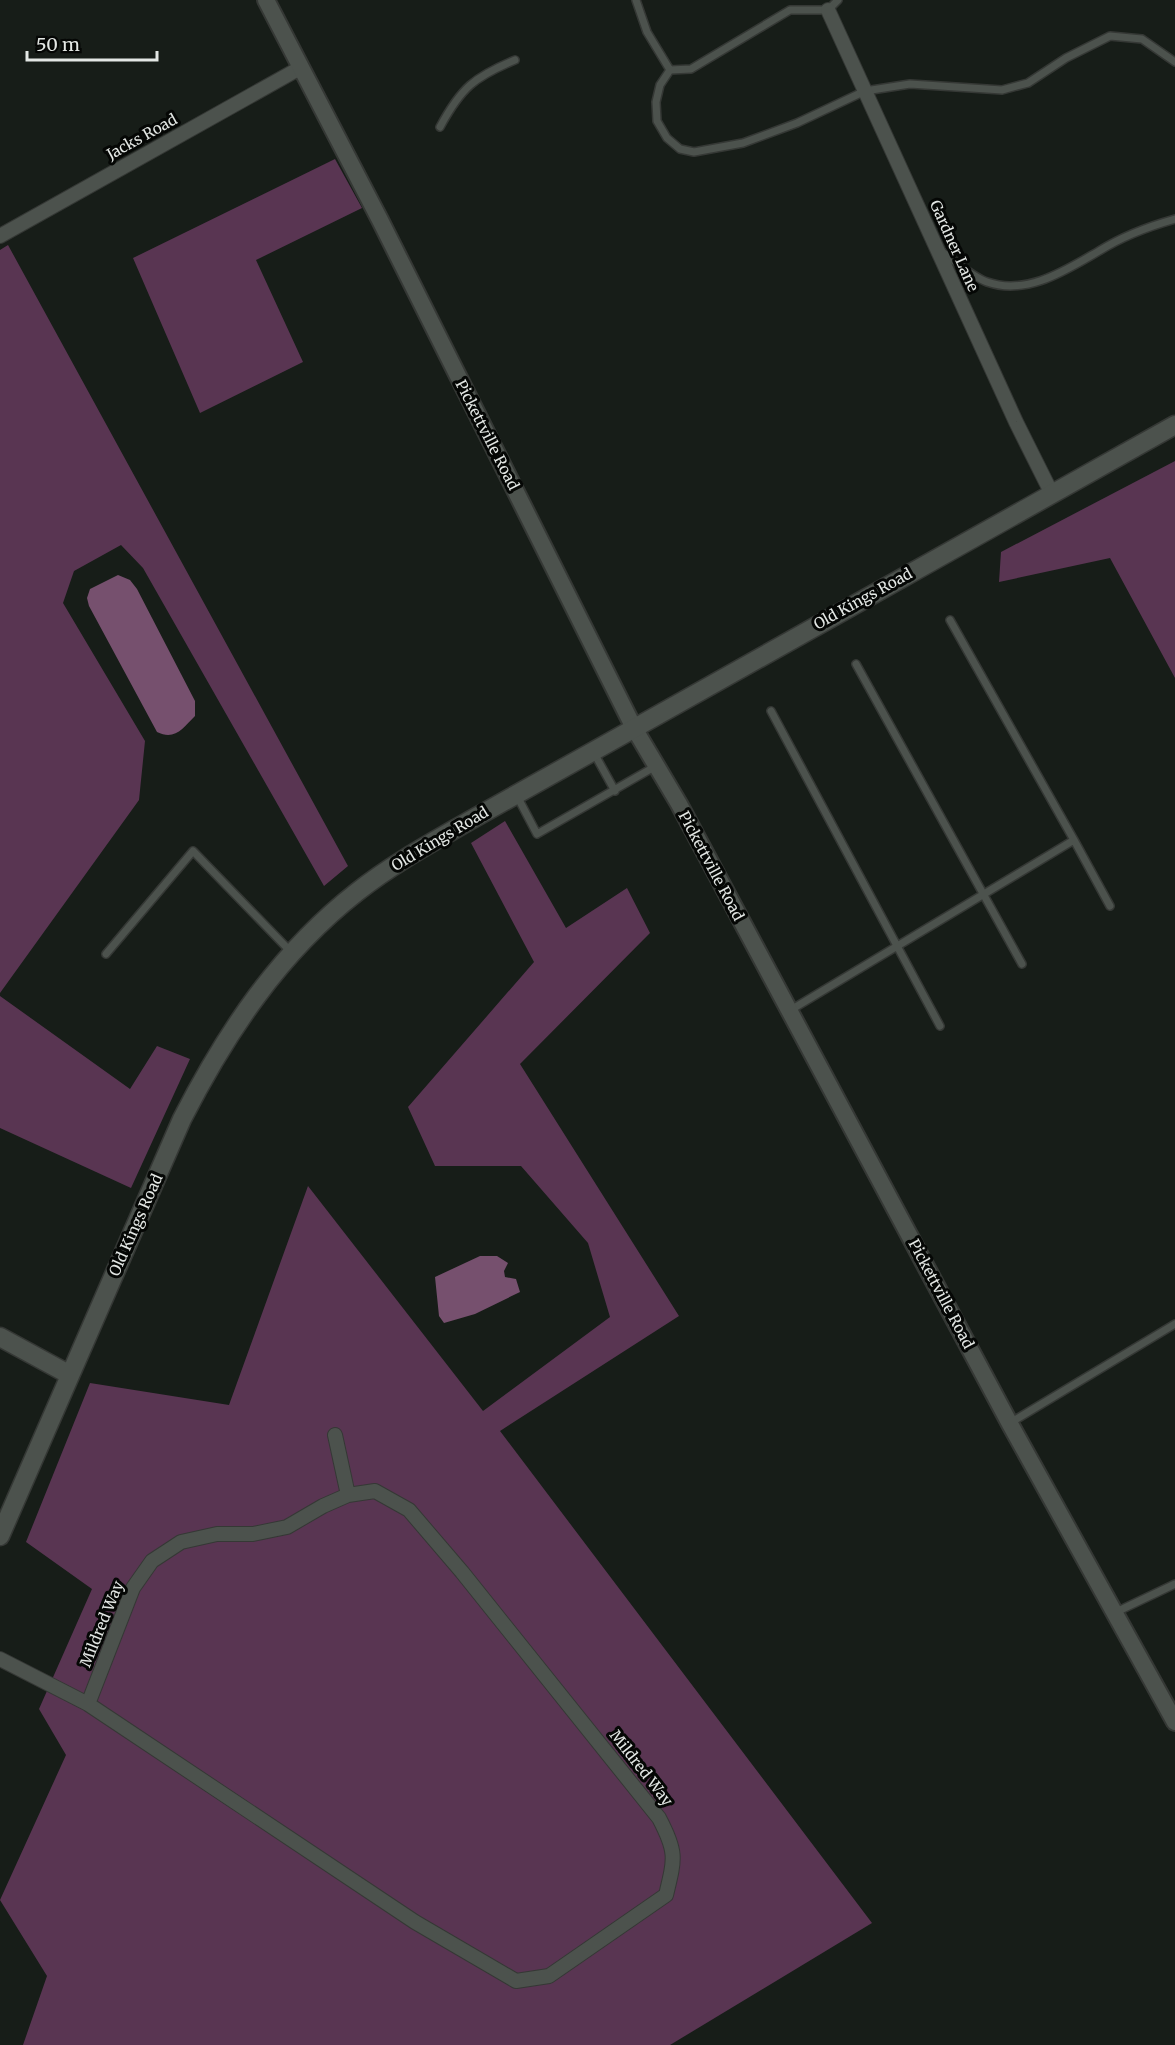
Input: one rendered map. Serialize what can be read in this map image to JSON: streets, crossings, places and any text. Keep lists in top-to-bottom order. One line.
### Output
{"streets":{"main road":["Old Kings Road"],"street":["Jacks Road","Gardner Lane","Pickettville Road","Mildred Way"]},"crossings":[["Jacks Road","Pickettville Road"],["Gardner Lane","Old Kings Road"],["Pickettville Road","Old Kings Road"]],"scale_bar":"50 m"}
